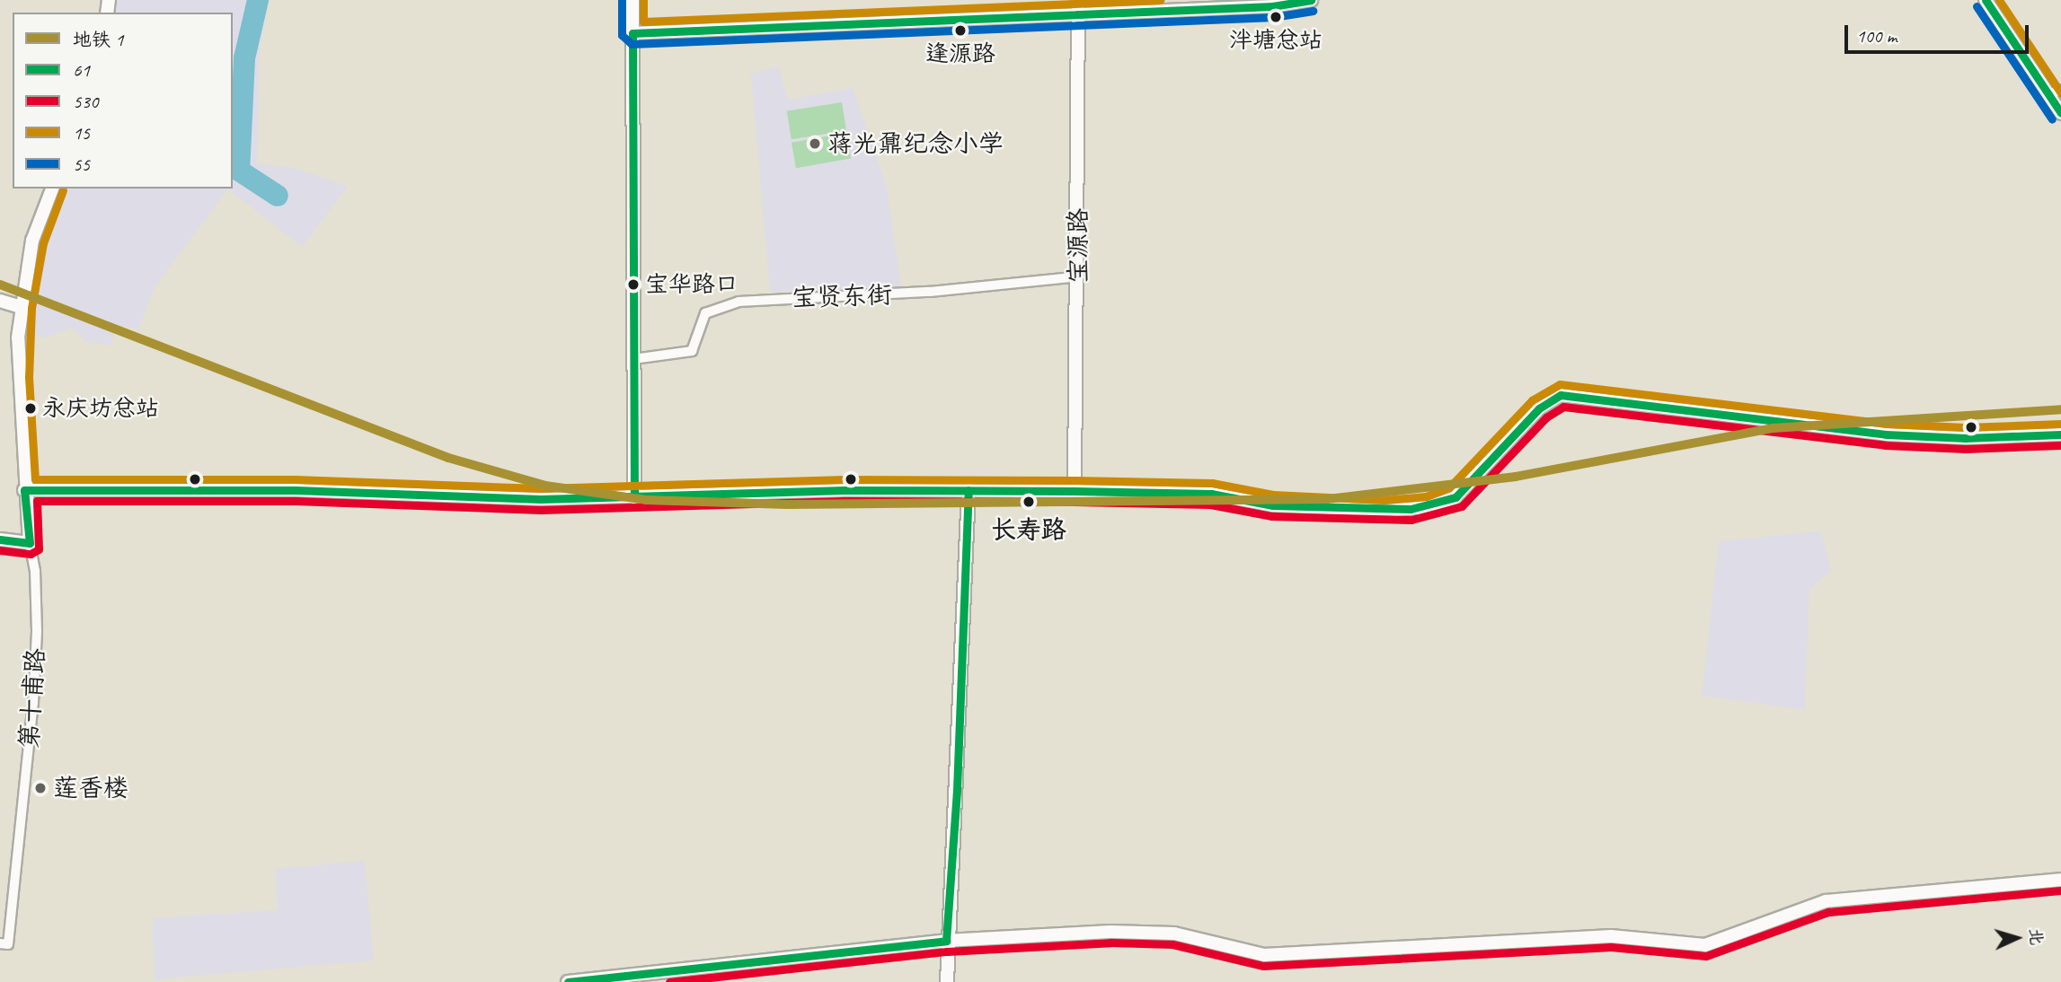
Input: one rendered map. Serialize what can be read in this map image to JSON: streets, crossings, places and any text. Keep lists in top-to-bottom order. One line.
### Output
{"streets":{"street":["宝源路","宝贤东街","第十甫路"]},"crossings":[["宝源路","宝贤东街"]],"places":["泮塘总站","逢源路","蒋光鼐纪念小学","宝华路口","永庆坊总站","长寿路","莲香楼"],"lines":["transit line 61","transit line 15","transit line 55","metro line 1","transit line 530"],"legend":["地铁 1","61","530","15","55"],"scale_bar":"100 m","north":"right"}
